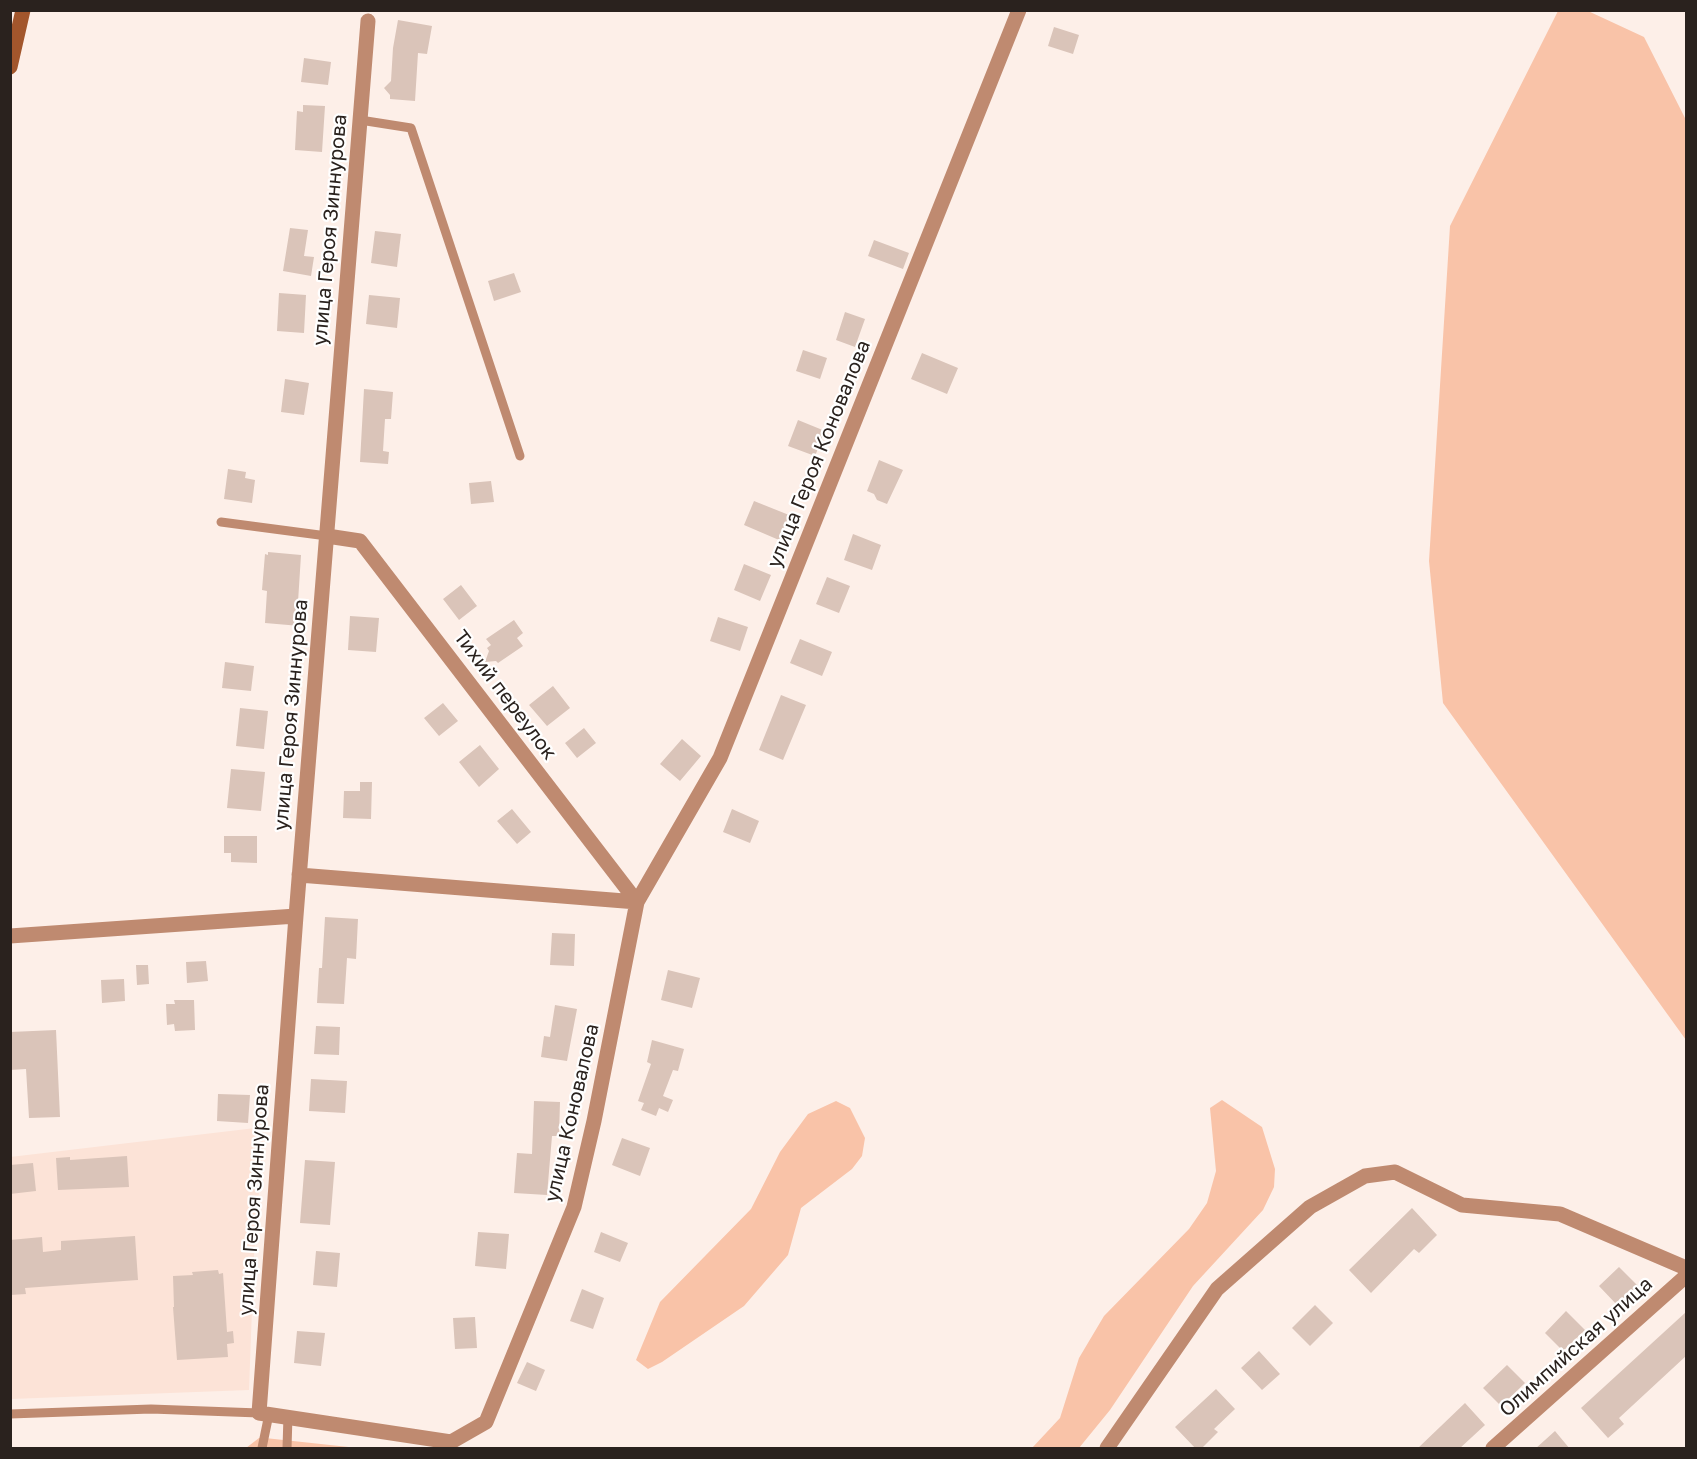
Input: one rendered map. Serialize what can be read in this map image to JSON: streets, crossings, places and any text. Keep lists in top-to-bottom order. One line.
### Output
{"streets":{"street":["улица Героя Зиннурова","улица Героя Коновалова","Тихий переулок","улица Коновалова","Олимпийская улица"]},"crossings":[["улица Героя Зиннурова","Тихий переулок"],["улица Героя Коновалова","Тихий переулок"],["улица Героя Коновалова","улица Коновалова"],["Тихий переулок","улица Коновалова"]]}
